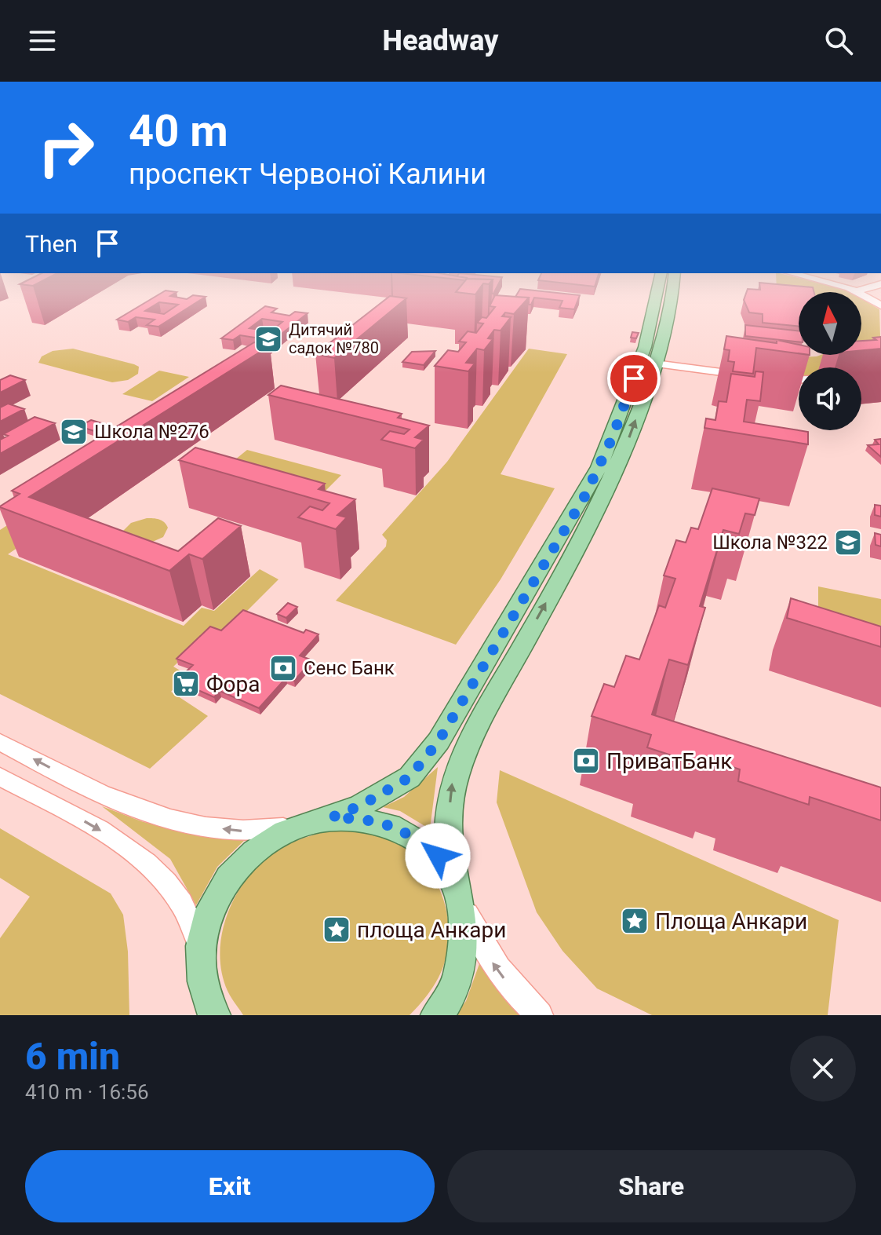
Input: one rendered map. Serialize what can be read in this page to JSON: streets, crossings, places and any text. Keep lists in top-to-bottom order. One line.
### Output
{"places":{"school or university":["Дитячий садок №780","Школа №276","Школа №322"],"bank":["Сенс Банк","ПриватБанк"],"supermarket":["Фора"],"place":["Площа Анкари","площа Анкари"]},"north":"top","page":{"header":"Headway","turn":["40 m","проспект Червоної Калини"],"then":"Then","heading":["6 min","410 m · 16:56"],"buttons":["Exit","Share"]}}
